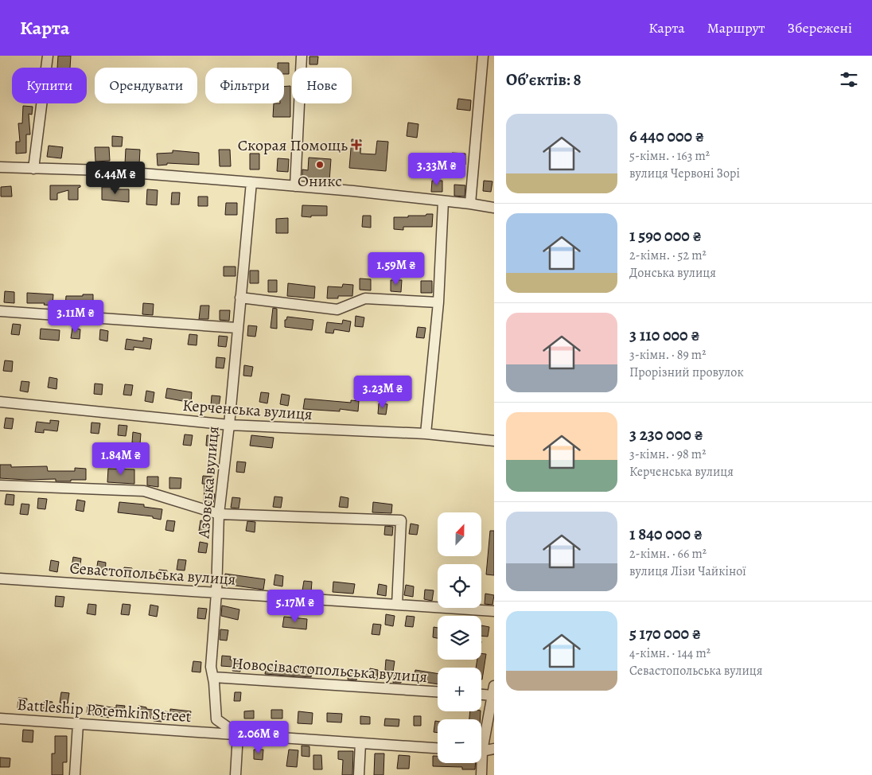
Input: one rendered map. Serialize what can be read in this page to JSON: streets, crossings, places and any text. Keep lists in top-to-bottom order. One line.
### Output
{"streets":{"street":["Керченська вулиця","Азовська вулиця","Севастопольська вулиця","Новосівастопольська вулиця","Battleship Potemkin Street"]},"crossings":[["Керченська вулиця","Азовська вулиця"],["Азовська вулиця","Севастопольська вулиця"],["Азовська вулиця","Новосівастопольська вулиця"],["Азовська вулиця","Battleship Potemkin Street"]],"places":{"health":["Скорая Помощь"],"other":["Оникс"]},"north":"top","page":{"header":"Карта","nav":["Карта","Маршрут","Збережені"],"heading":"Об’єктів: 8","chip":["Купити","Орендувати","Фільтри","Нове"],"list":[{"name":"6 440 000 ₴","note":"5-кімн. · 163 m² · вулиця Червоні Зорі"},{"name":"1 590 000 ₴","note":"2-кімн. · 52 m² · Донська вулиця"},{"name":"3 110 000 ₴","note":"3-кімн. · 89 m² · Прорізний провулок"},{"name":"3 230 000 ₴","note":"3-кімн. · 98 m² · Керченська вулиця"},{"name":"1 840 000 ₴","note":"2-кімн. · 66 m² · вулиця Лізи Чайкіної"},{"name":"5 170 000 ₴","note":"4-кімн. · 144 m² · Севастопольська вулиця"}],"price":["3.33M ₴","6.44M ₴","1.59M ₴","3.11M ₴","3.23M ₴","1.84M ₴","5.17M ₴","2.06M ₴"],"map_buttons":["+","−"]}}
